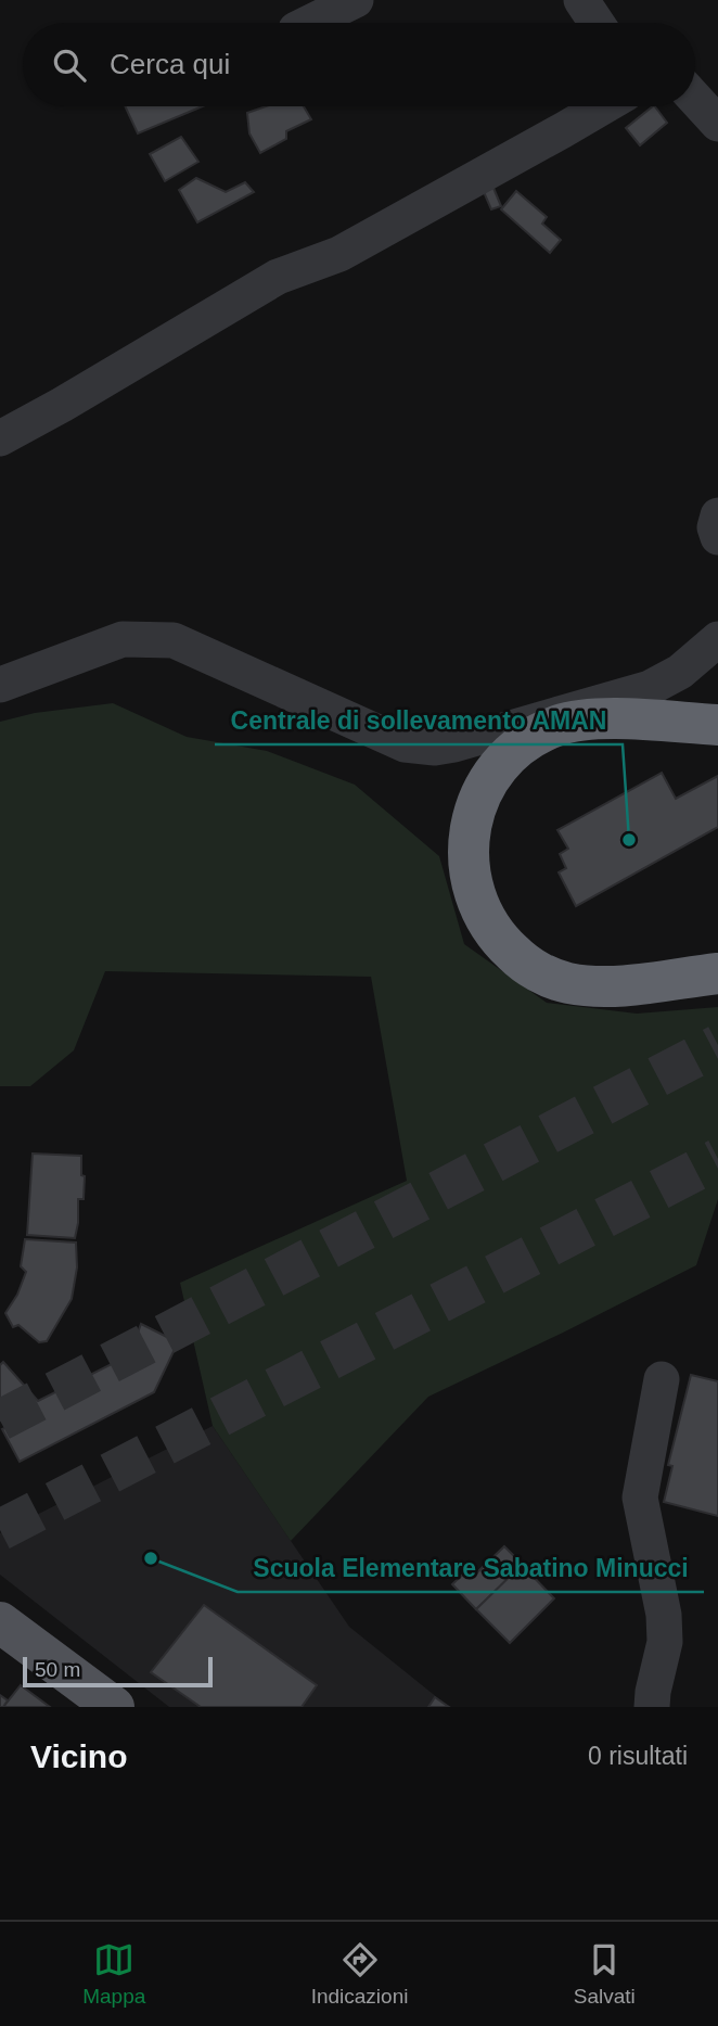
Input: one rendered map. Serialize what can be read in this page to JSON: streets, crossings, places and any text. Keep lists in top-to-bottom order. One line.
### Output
{"places":["Centrale di sollevamento AMAN","Scuola Elementare Sabatino Minucci"],"scale_bar":"50 m","page":{"search":"Cerca qui","scale":"50 m","heading":["Vicino","0 risultati"],"nav":["Mappa","Indicazioni","Salvati"]}}
